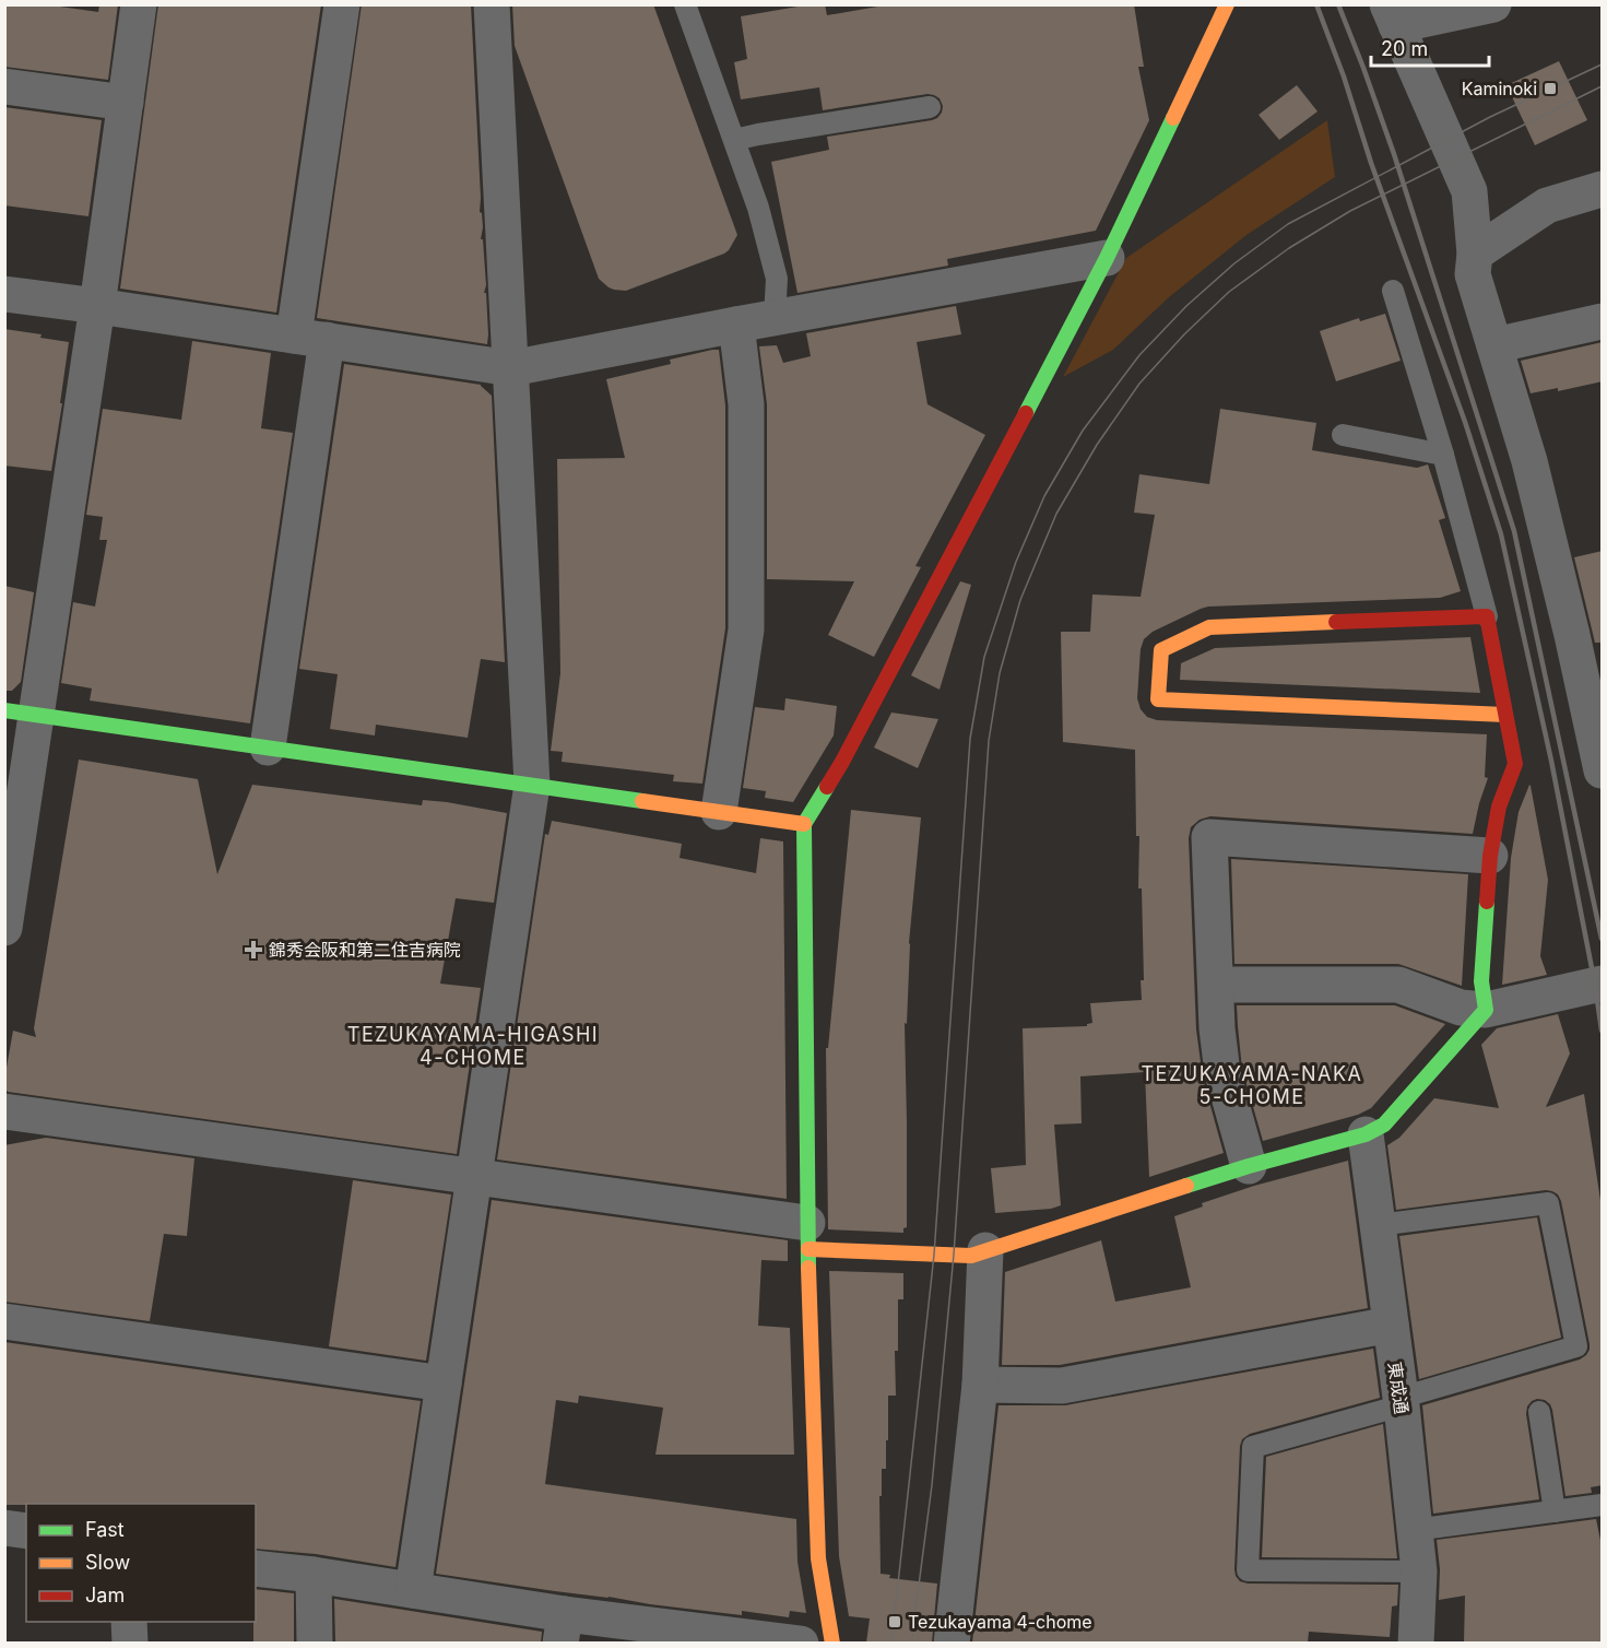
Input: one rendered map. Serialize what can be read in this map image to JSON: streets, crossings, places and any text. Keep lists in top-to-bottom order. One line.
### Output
{"streets":{"street":["東成通"]},"districts":["TEZUKAYAMA-HIGASHI 4-CHOME","TEZUKAYAMA-NAKA 5-CHOME"],"places":{"transit":["Kaminoki","Tezukayama 4-chome"],"health":["錦秀会阪和第二住吉病院"]},"legend":["Fast","Slow","Jam"],"scale_bar":"20 m"}
